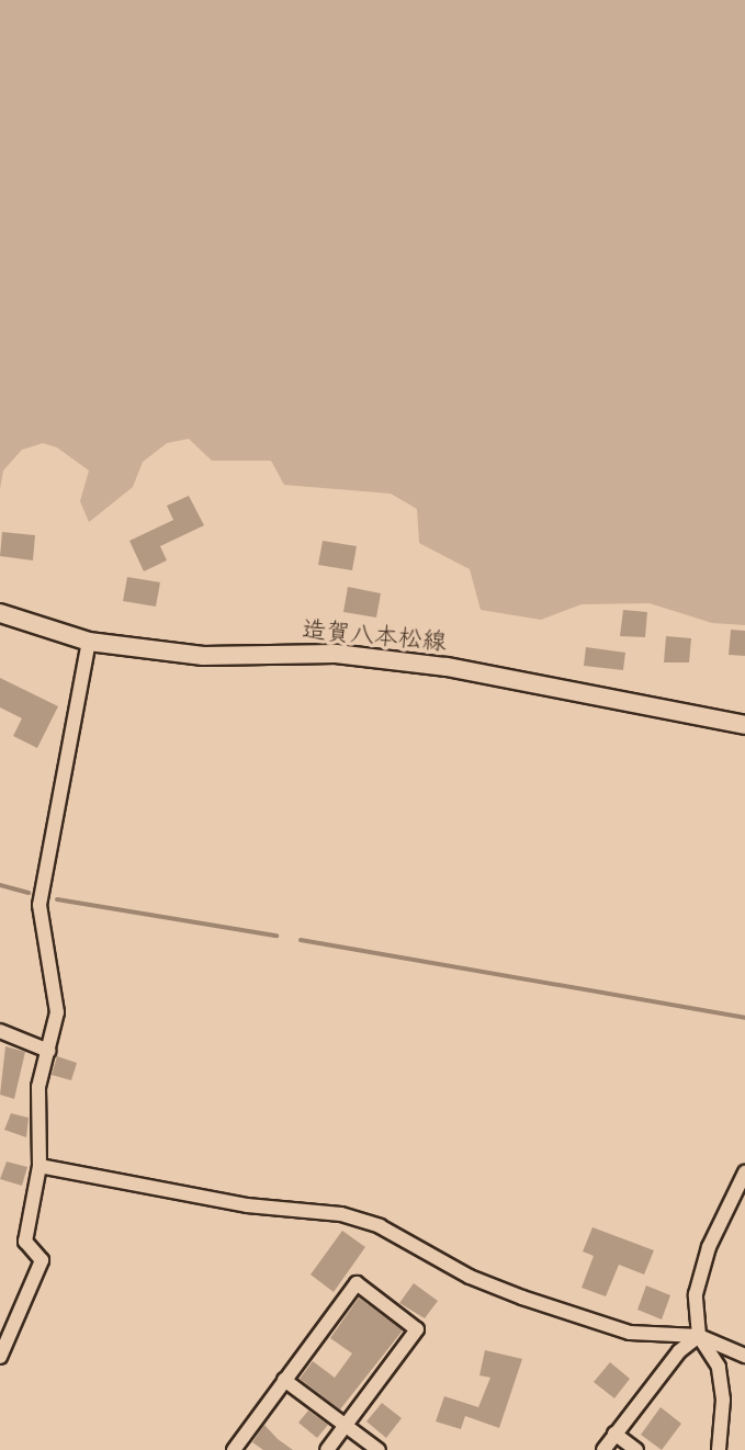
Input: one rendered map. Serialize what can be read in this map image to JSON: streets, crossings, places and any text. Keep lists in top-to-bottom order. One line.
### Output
{"streets":{"main road":["造賀八本松線"]}}
